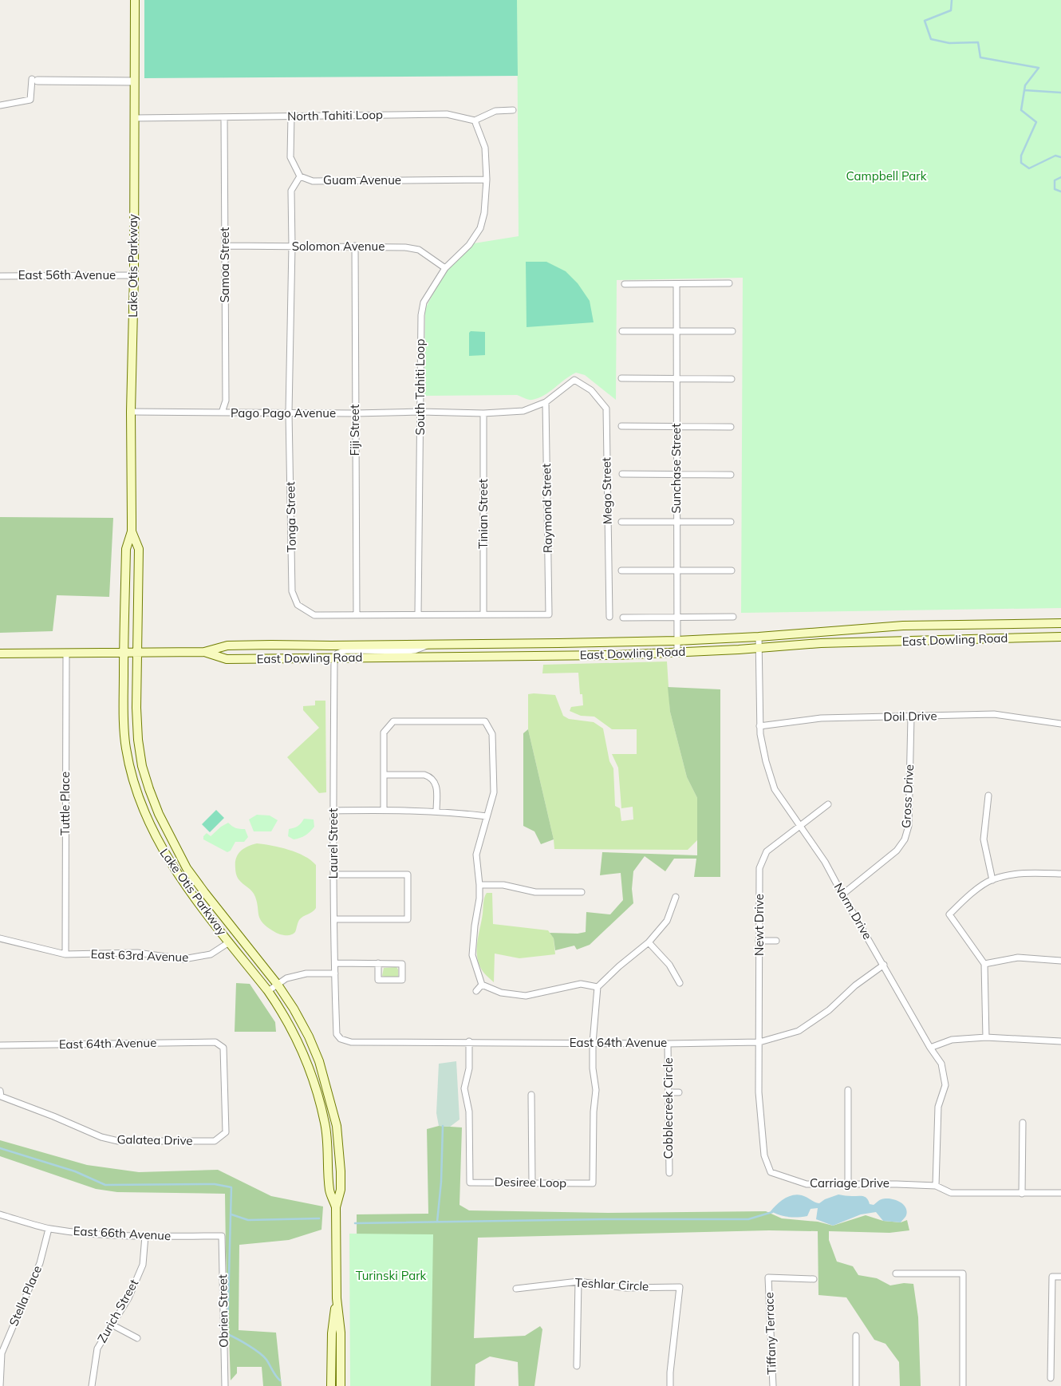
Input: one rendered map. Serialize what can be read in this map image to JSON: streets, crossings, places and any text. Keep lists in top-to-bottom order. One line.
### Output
{"streets":{"main road":["Lake Otis Parkway","East Dowling Road"],"street":["North Tahiti Loop","Guam Avenue","Solomon Avenue","Samoa Street","East 56th Avenue","South Tahiti Loop","Pago Pago Avenue","Fiji Street","Sunchase Street","Mego Street","Raymond Street","Tinian Street","Tonga Street","Doil Drive","Gross Drive","Tuttle Place","Laurel Street","Norm Drive","Newt Drive","East 63rd Avenue","East 64th Avenue","Cobblecreek Circle","Galatea Drive","Desiree Loop","Carriage Drive","East 66th Avenue","Teshlar Circle","Stella Place","Zurich Street","Obrien Street","Tiffany Terrace"]},"crossings":[["North Tahiti Loop","Samoa Street"],["North Tahiti Loop","Lake Otis Parkway"],["Guam Avenue","South Tahiti Loop"],["Guam Avenue","Tonga Street"],["Solomon Avenue","Samoa Street"],["Solomon Avenue","South Tahiti Loop"],["Solomon Avenue","Fiji Street"],["Solomon Avenue","Tonga Street"],["Samoa Street","Pago Pago Avenue"],["Lake Otis Parkway","East 56th Avenue"],["Lake Otis Parkway","Pago Pago Avenue"],["Lake Otis Parkway","East Dowling Road"],["Lake Otis Parkway","East 63rd Avenue"],["South Tahiti Loop","Pago Pago Avenue"],["South Tahiti Loop","Tonga Street"],["Pago Pago Avenue","Fiji Street"],["Pago Pago Avenue","Mego Street"],["Pago Pago Avenue","Raymond Street"],["Pago Pago Avenue","Tinian Street"],["Pago Pago Avenue","Tonga Street"],["Fiji Street","Tonga Street"],["Sunchase Street","East Dowling Road"],["Raymond Street","Tonga Street"],["Tinian Street","Tonga Street"],["East Dowling Road","Tuttle Place"],["East Dowling Road","Laurel Street"],["East Dowling Road","Norm Drive"],["Doil Drive","Gross Drive"],["Doil Drive","Norm Drive"],["Gross Drive","Norm Drive"],["Tuttle Place","East 63rd Avenue"],["Laurel Street","East 64th Avenue"],["Norm Drive","Newt Drive"],["Norm Drive","East 64th Avenue"],["Norm Drive","Carriage Drive"],["Newt Drive","East 64th Avenue"],["Newt Drive","Carriage Drive"],["East 64th Avenue","Cobblecreek Circle"],["East 64th Avenue","Galatea Drive"],["East 64th Avenue","Desiree Loop"],["East 64th Avenue","Carriage Drive"],["East 66th Avenue","Stella Place"],["East 66th Avenue","Zurich Street"],["East 66th Avenue","Obrien Street"]],"parks":["Campbell Park","Turinski Park"]}
